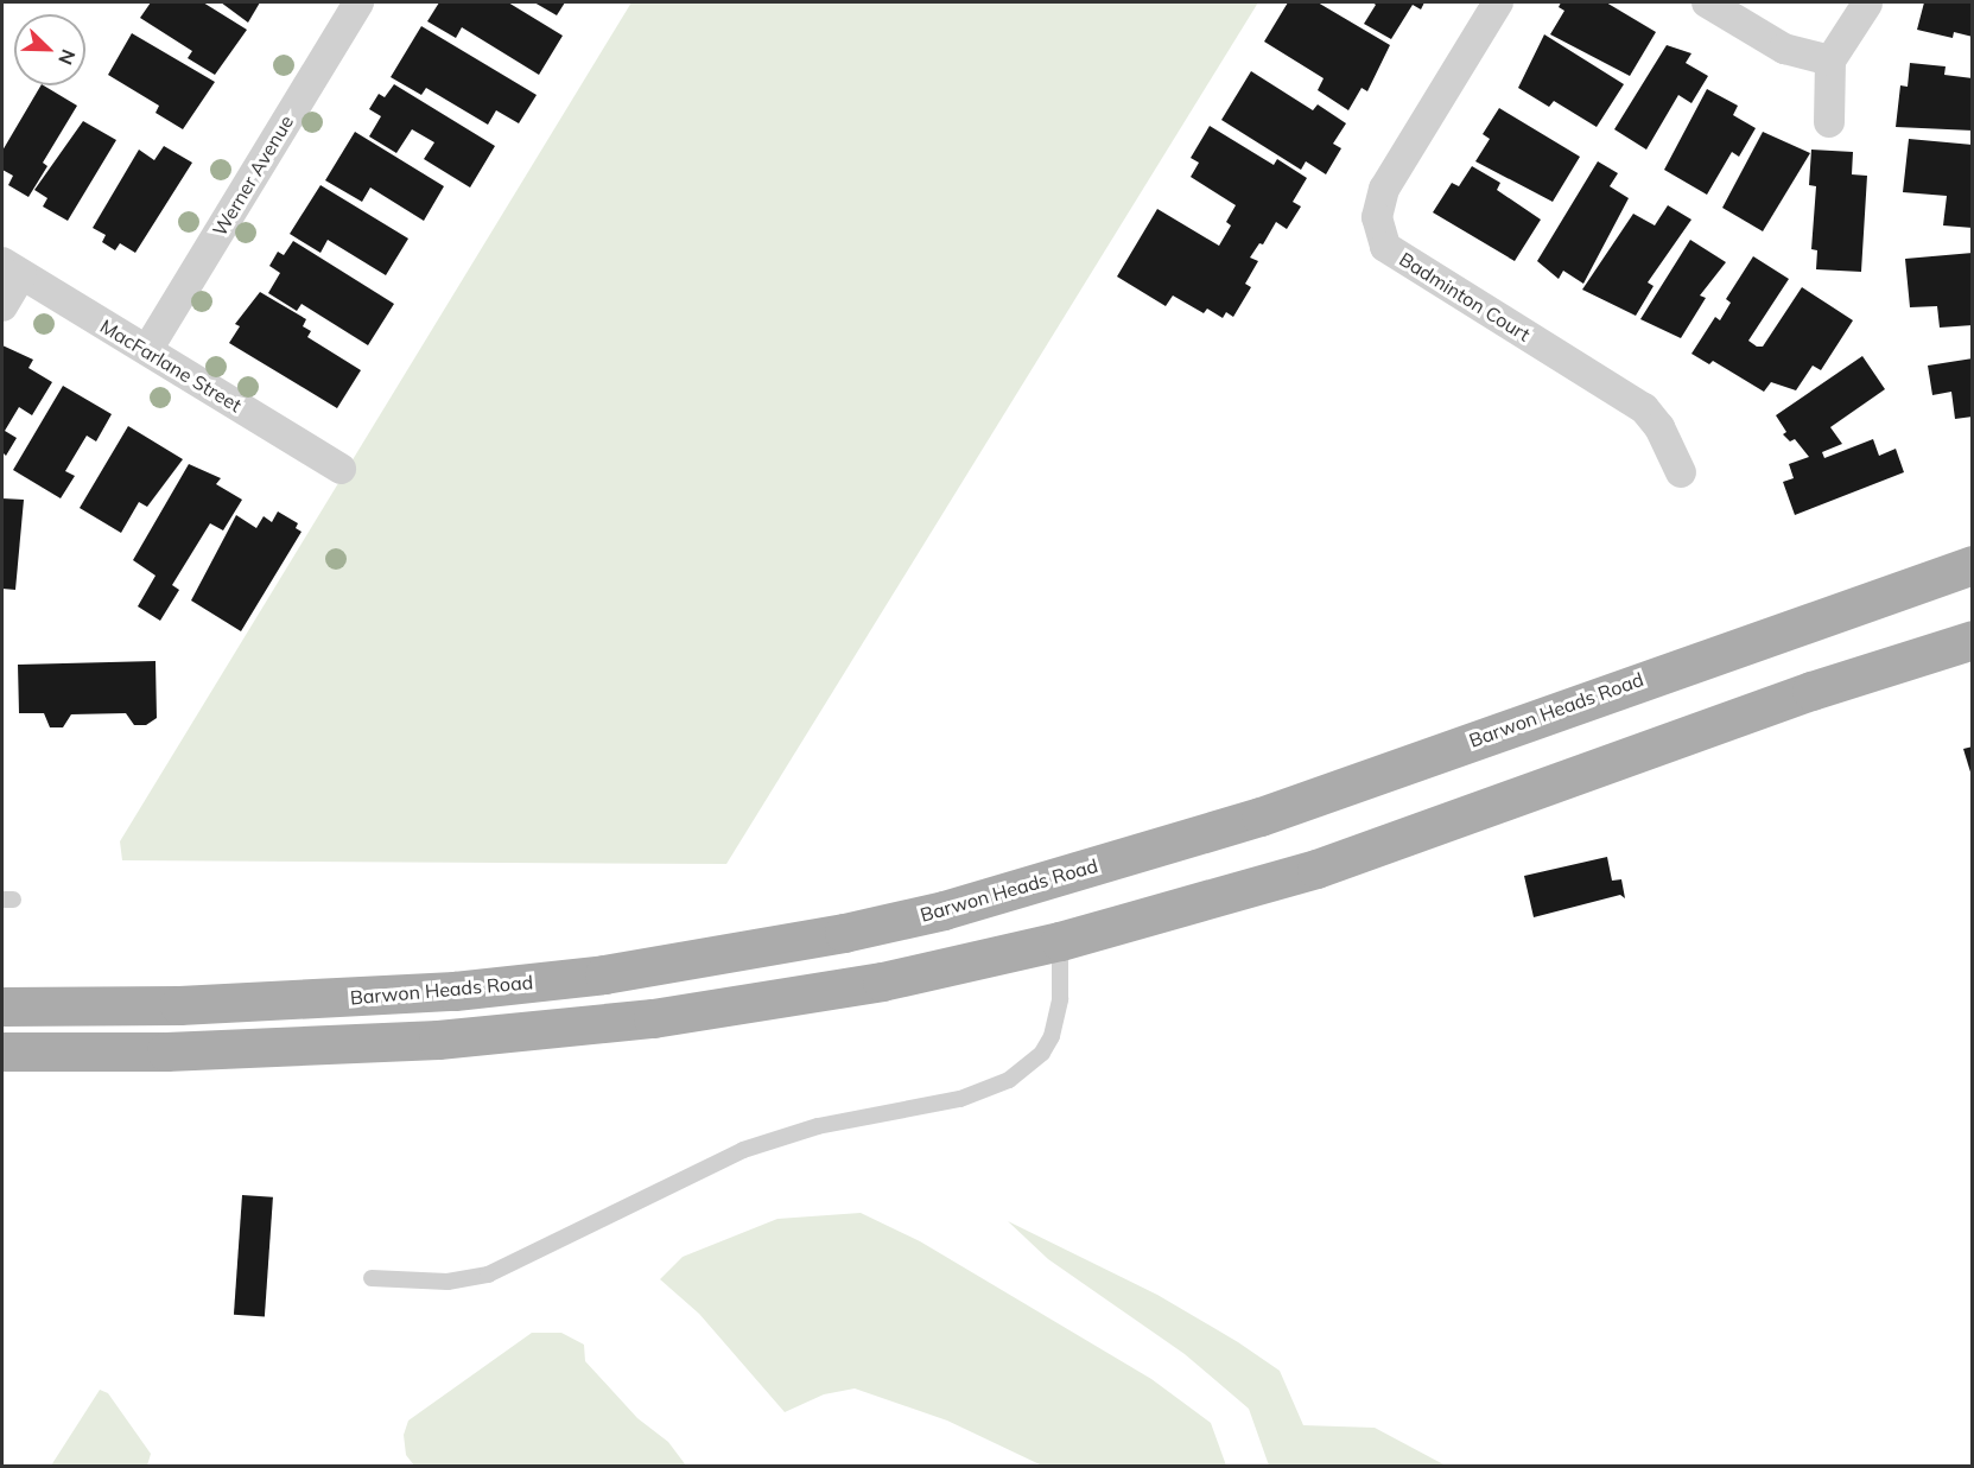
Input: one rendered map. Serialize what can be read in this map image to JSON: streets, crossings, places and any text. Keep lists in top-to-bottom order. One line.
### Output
{"streets":{"main road":["Barwon Heads Road"],"street":["Werner Avenue","Badminton Court","MacFarlane Street"]},"crossings":[["Werner Avenue","MacFarlane Street"]],"north":"bottom right"}
